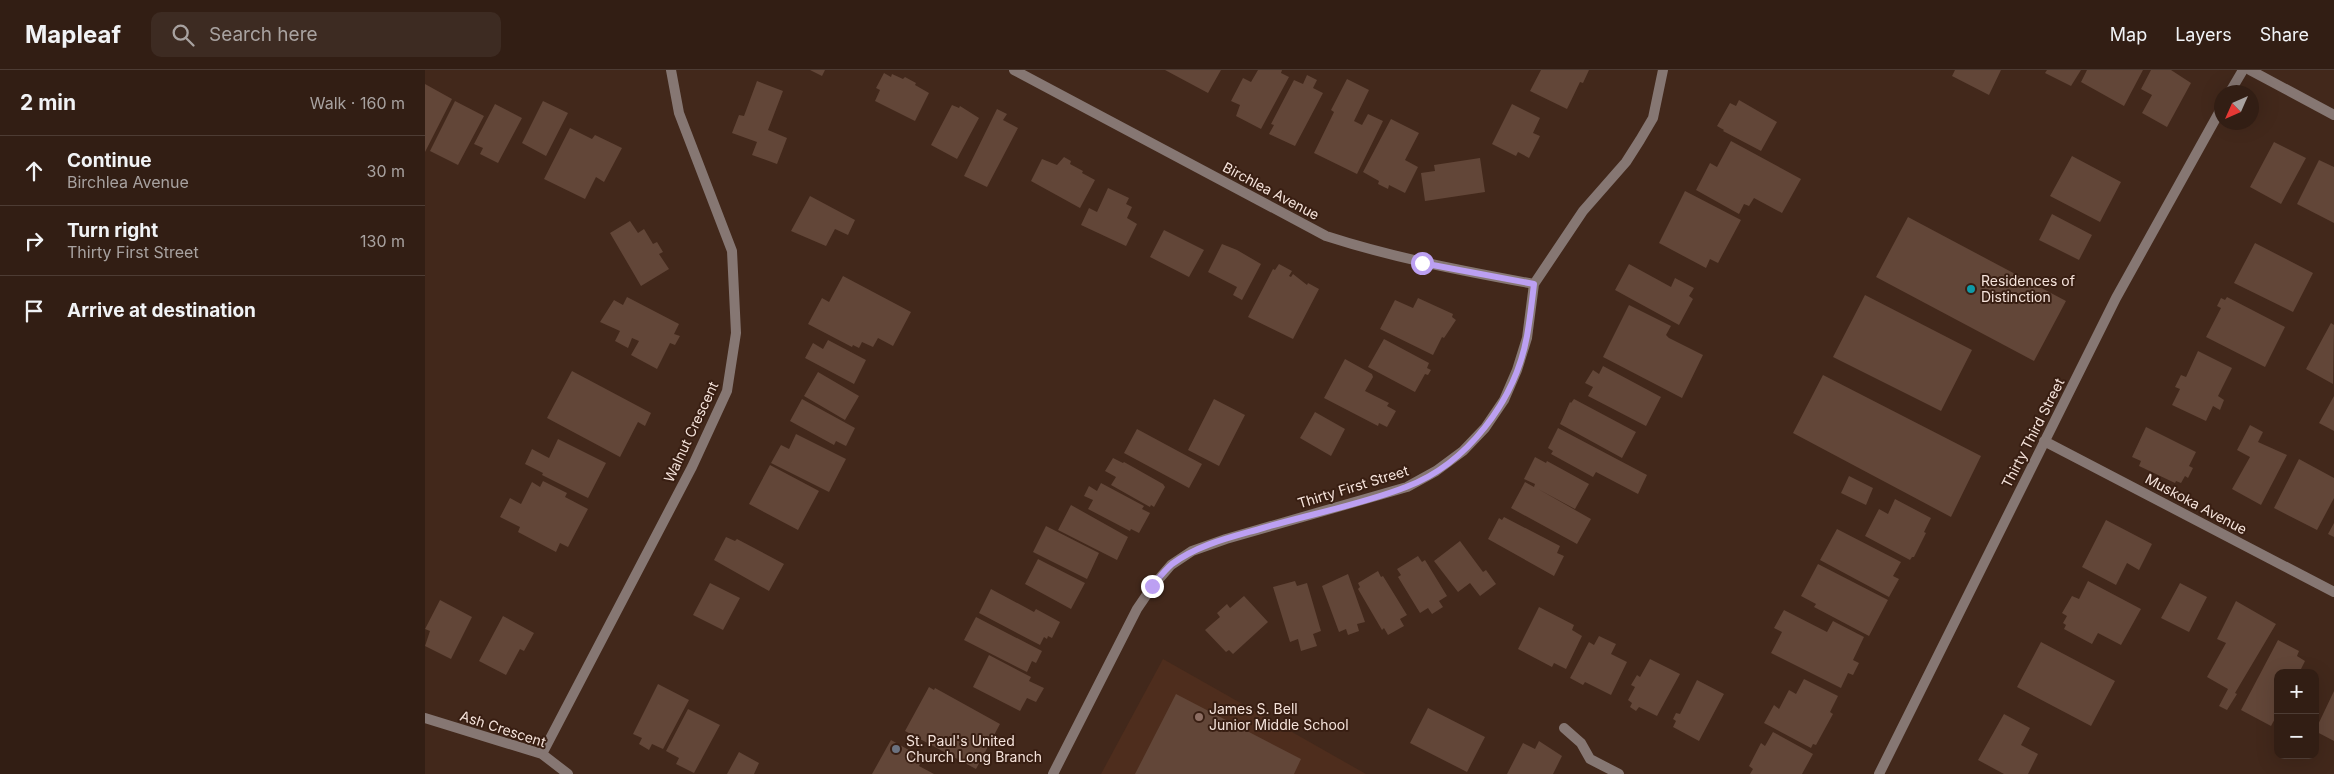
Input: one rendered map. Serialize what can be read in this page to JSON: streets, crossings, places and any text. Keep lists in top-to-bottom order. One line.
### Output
{"streets":{"street":["Birchlea Avenue","Walnut Crescent","Thirty Third Street","Thirty First Street","Muskoka Avenue","Ash Crescent"]},"crossings":[["Birchlea Avenue","Thirty First Street"],["Walnut Crescent","Ash Crescent"],["Thirty Third Street","Muskoka Avenue"]],"places":["Residences of Distinction","James S. Bell Junior Middle School","St. Paul's United Church Long Branch"],"north":"bottom left","page":{"header":"Mapleaf","search":"Search here","nav":["Map","Layers","Share"],"heading":["2 min","Walk · 160 m"],"list":[["Continue","Birchlea Avenue","30 m"],["Turn right","Thirty First Street","130 m"],"Arrive at destination"],"map_buttons":["+","−"]}}
